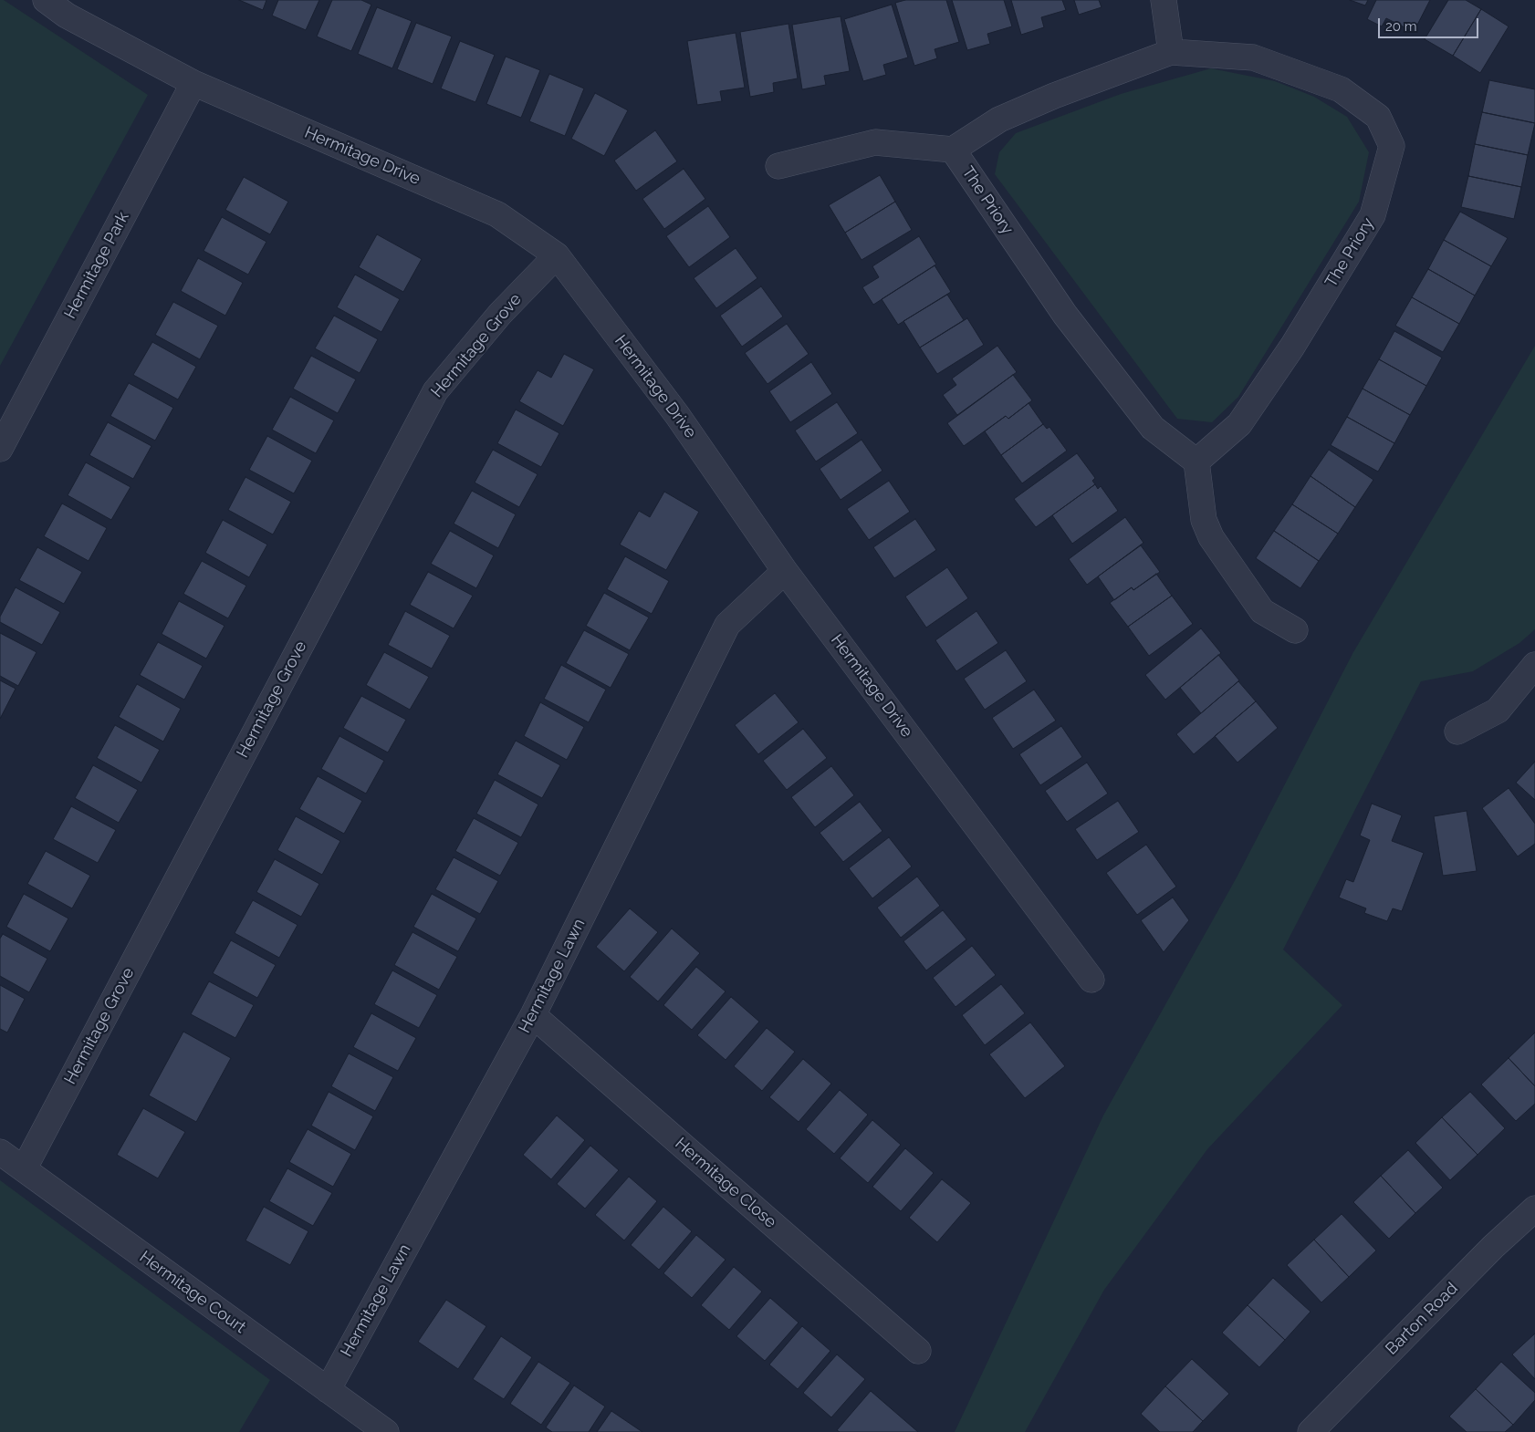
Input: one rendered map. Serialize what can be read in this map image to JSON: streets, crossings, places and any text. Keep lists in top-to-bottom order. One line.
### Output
{"streets":{"street":["Hermitage Drive","The Priory","Hermitage Park","Hermitage Grove","Hermitage Lawn","Hermitage Close","Hermitage Court","Barton Road"]},"crossings":[["Hermitage Drive","Hermitage Park"],["Hermitage Drive","Hermitage Grove"],["Hermitage Drive","Hermitage Lawn"],["Hermitage Grove","Hermitage Court"],["Hermitage Lawn","Hermitage Close"],["Hermitage Lawn","Hermitage Court"]],"scale_bar":"20 m"}
